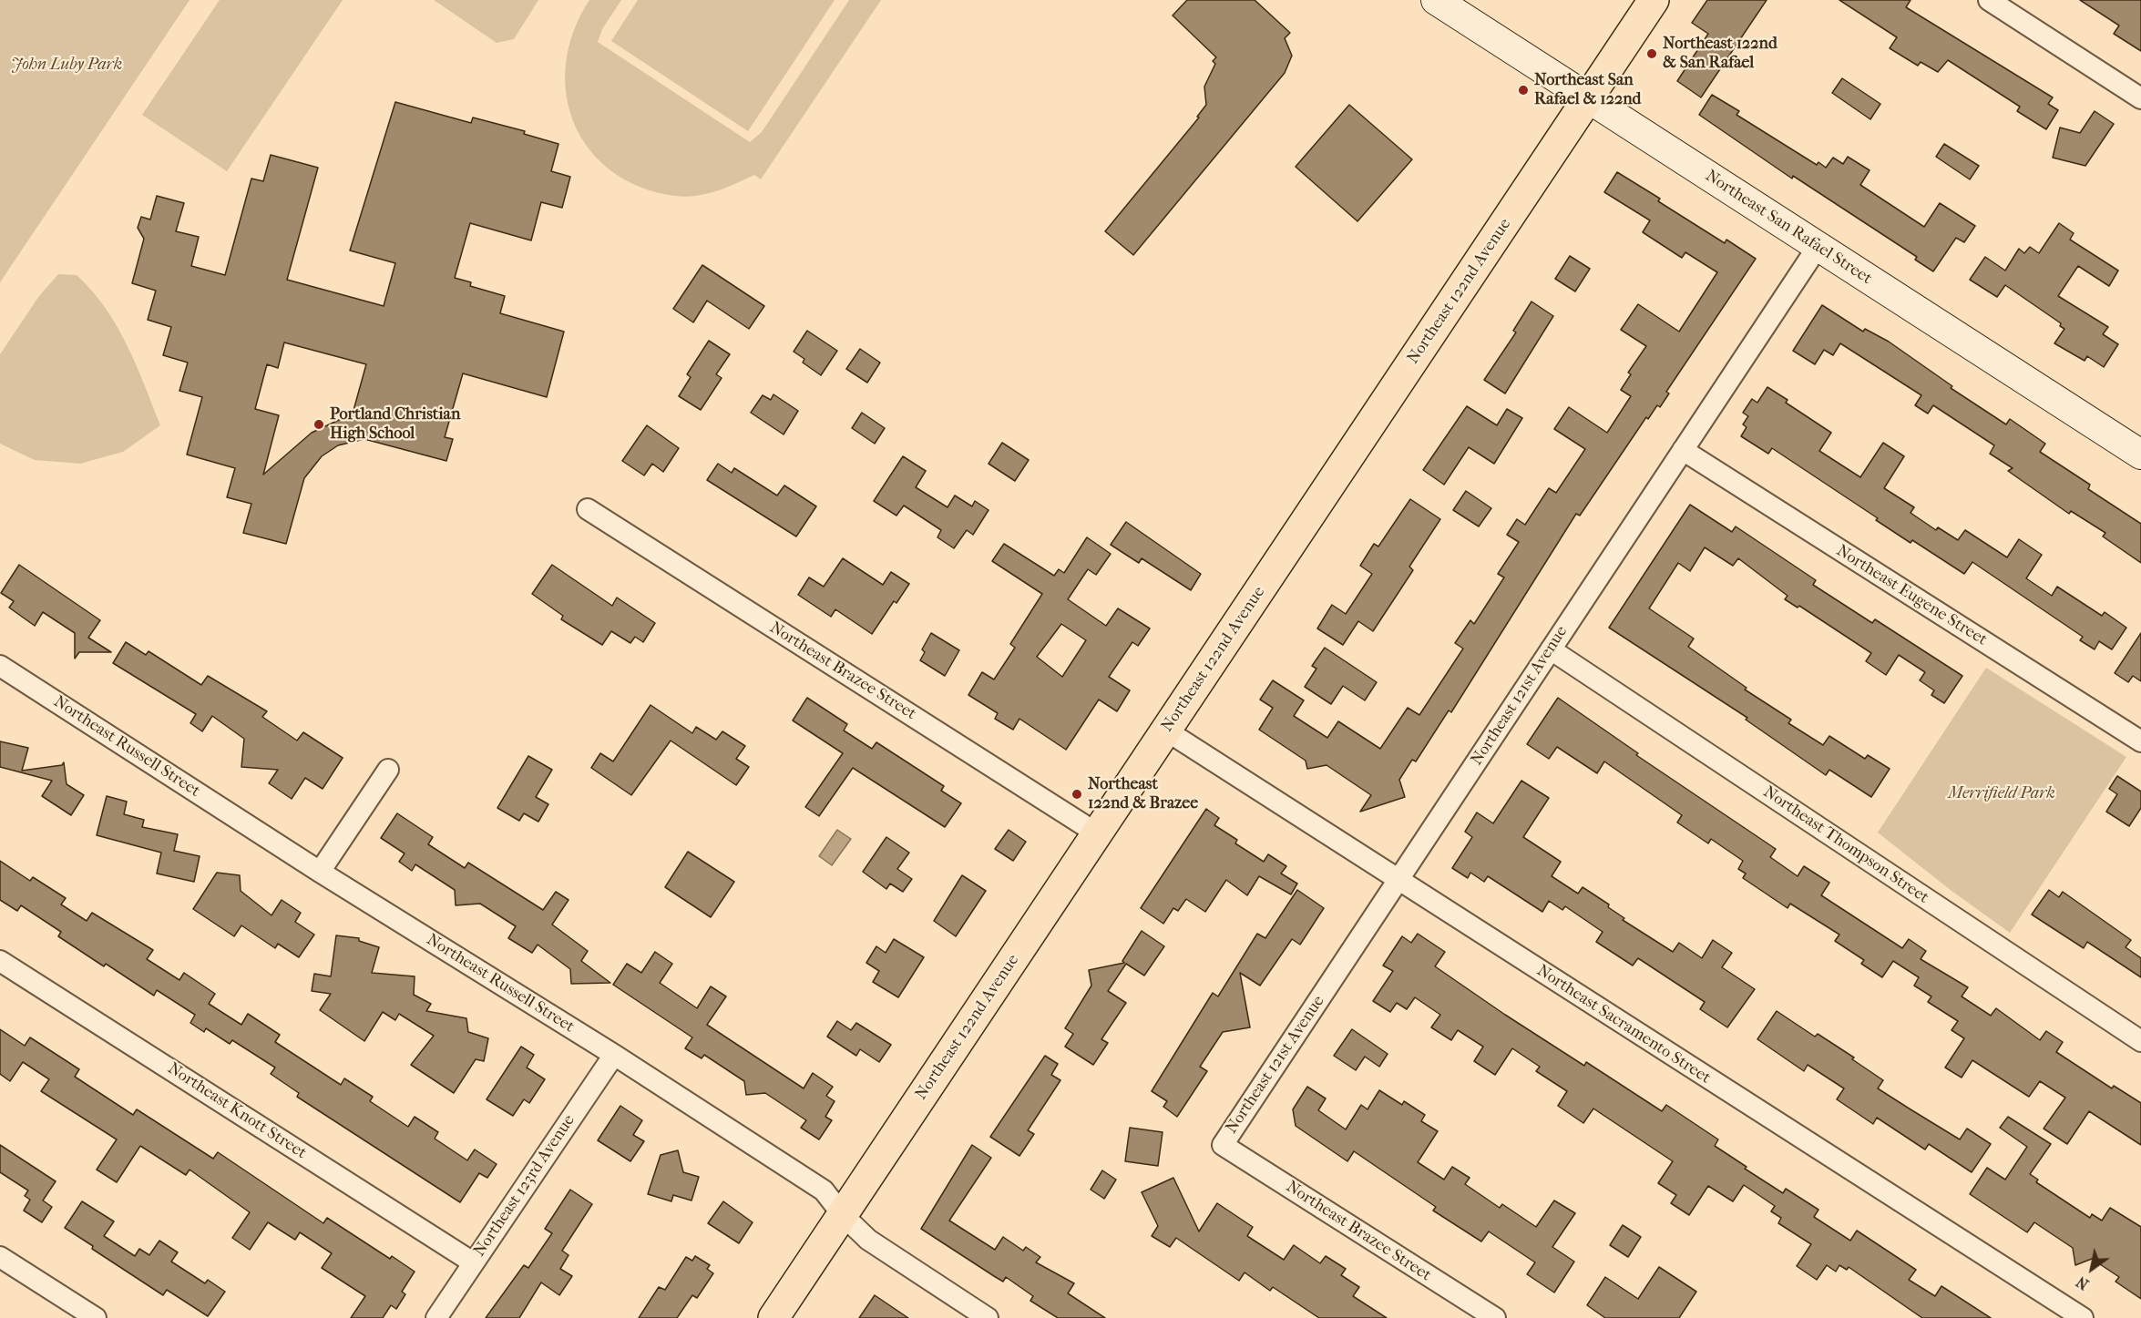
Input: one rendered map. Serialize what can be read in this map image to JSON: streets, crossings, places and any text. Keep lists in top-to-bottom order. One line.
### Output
{"streets":{"main road":["Northeast 122nd Avenue"],"street":["Northeast San Rafael Street","Northeast Eugene Street","Northeast Brazee Street","Northeast 121st Avenue","Northeast Russell Street","Northeast Thompson Street","Northeast Sacramento Street","Northeast Knott Street","Northeast 123rd Avenue"]},"crossings":[["Northeast San Rafael Street","Northeast 122nd Avenue"],["Northeast San Rafael Street","Northeast 121st Avenue"],["Northeast 122nd Avenue","Northeast Brazee Street"],["Northeast 122nd Avenue","Northeast Russell Street"],["Northeast 122nd Avenue","Northeast Sacramento Street"],["Northeast Eugene Street","Northeast 121st Avenue"],["Northeast Brazee Street","Northeast 121st Avenue"],["Northeast 121st Avenue","Northeast Thompson Street"],["Northeast 121st Avenue","Northeast Sacramento Street"],["Northeast Russell Street","Northeast 123rd Avenue"],["Northeast Knott Street","Northeast 123rd Avenue"]],"parks":["John Luby Park","Merrifield Park"],"places":["Northeast 122nd & San Rafael","Northeast San Rafael & 122nd","Portland Christian High School","Northeast 122nd & Brazee"],"north":"bottom left"}
